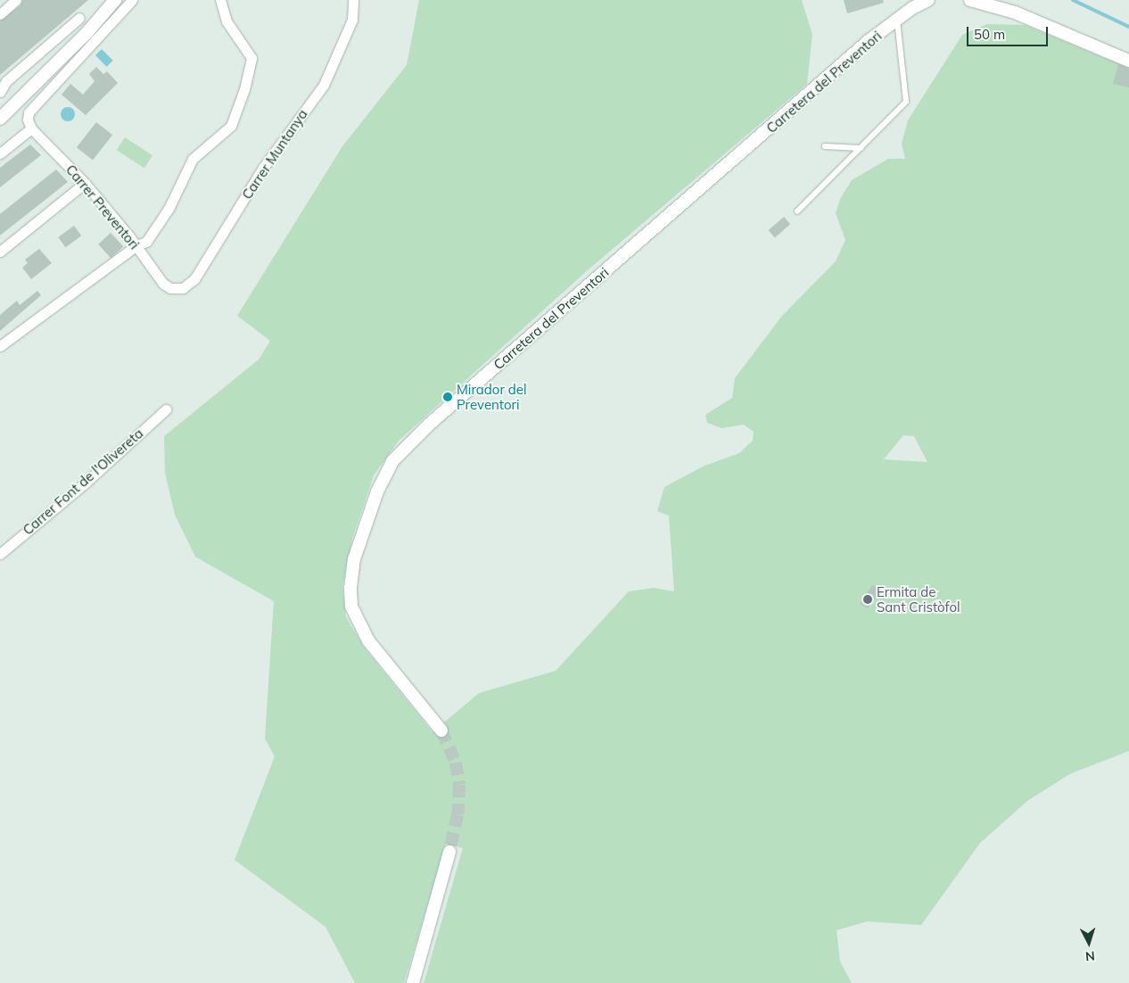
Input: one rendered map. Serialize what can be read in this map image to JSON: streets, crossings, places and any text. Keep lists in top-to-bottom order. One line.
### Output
{"streets":{"street":["Carretera del Preventori","Carrer Muntanya","Carrer Preventori","Carrer Font de l'Olivereta"]},"crossings":[["Carrer Muntanya","Carrer Preventori"]],"places":["Mirador del Preventori","Ermita de Sant Cristòfol"],"scale_bar":"50 m","north":"bottom"}
